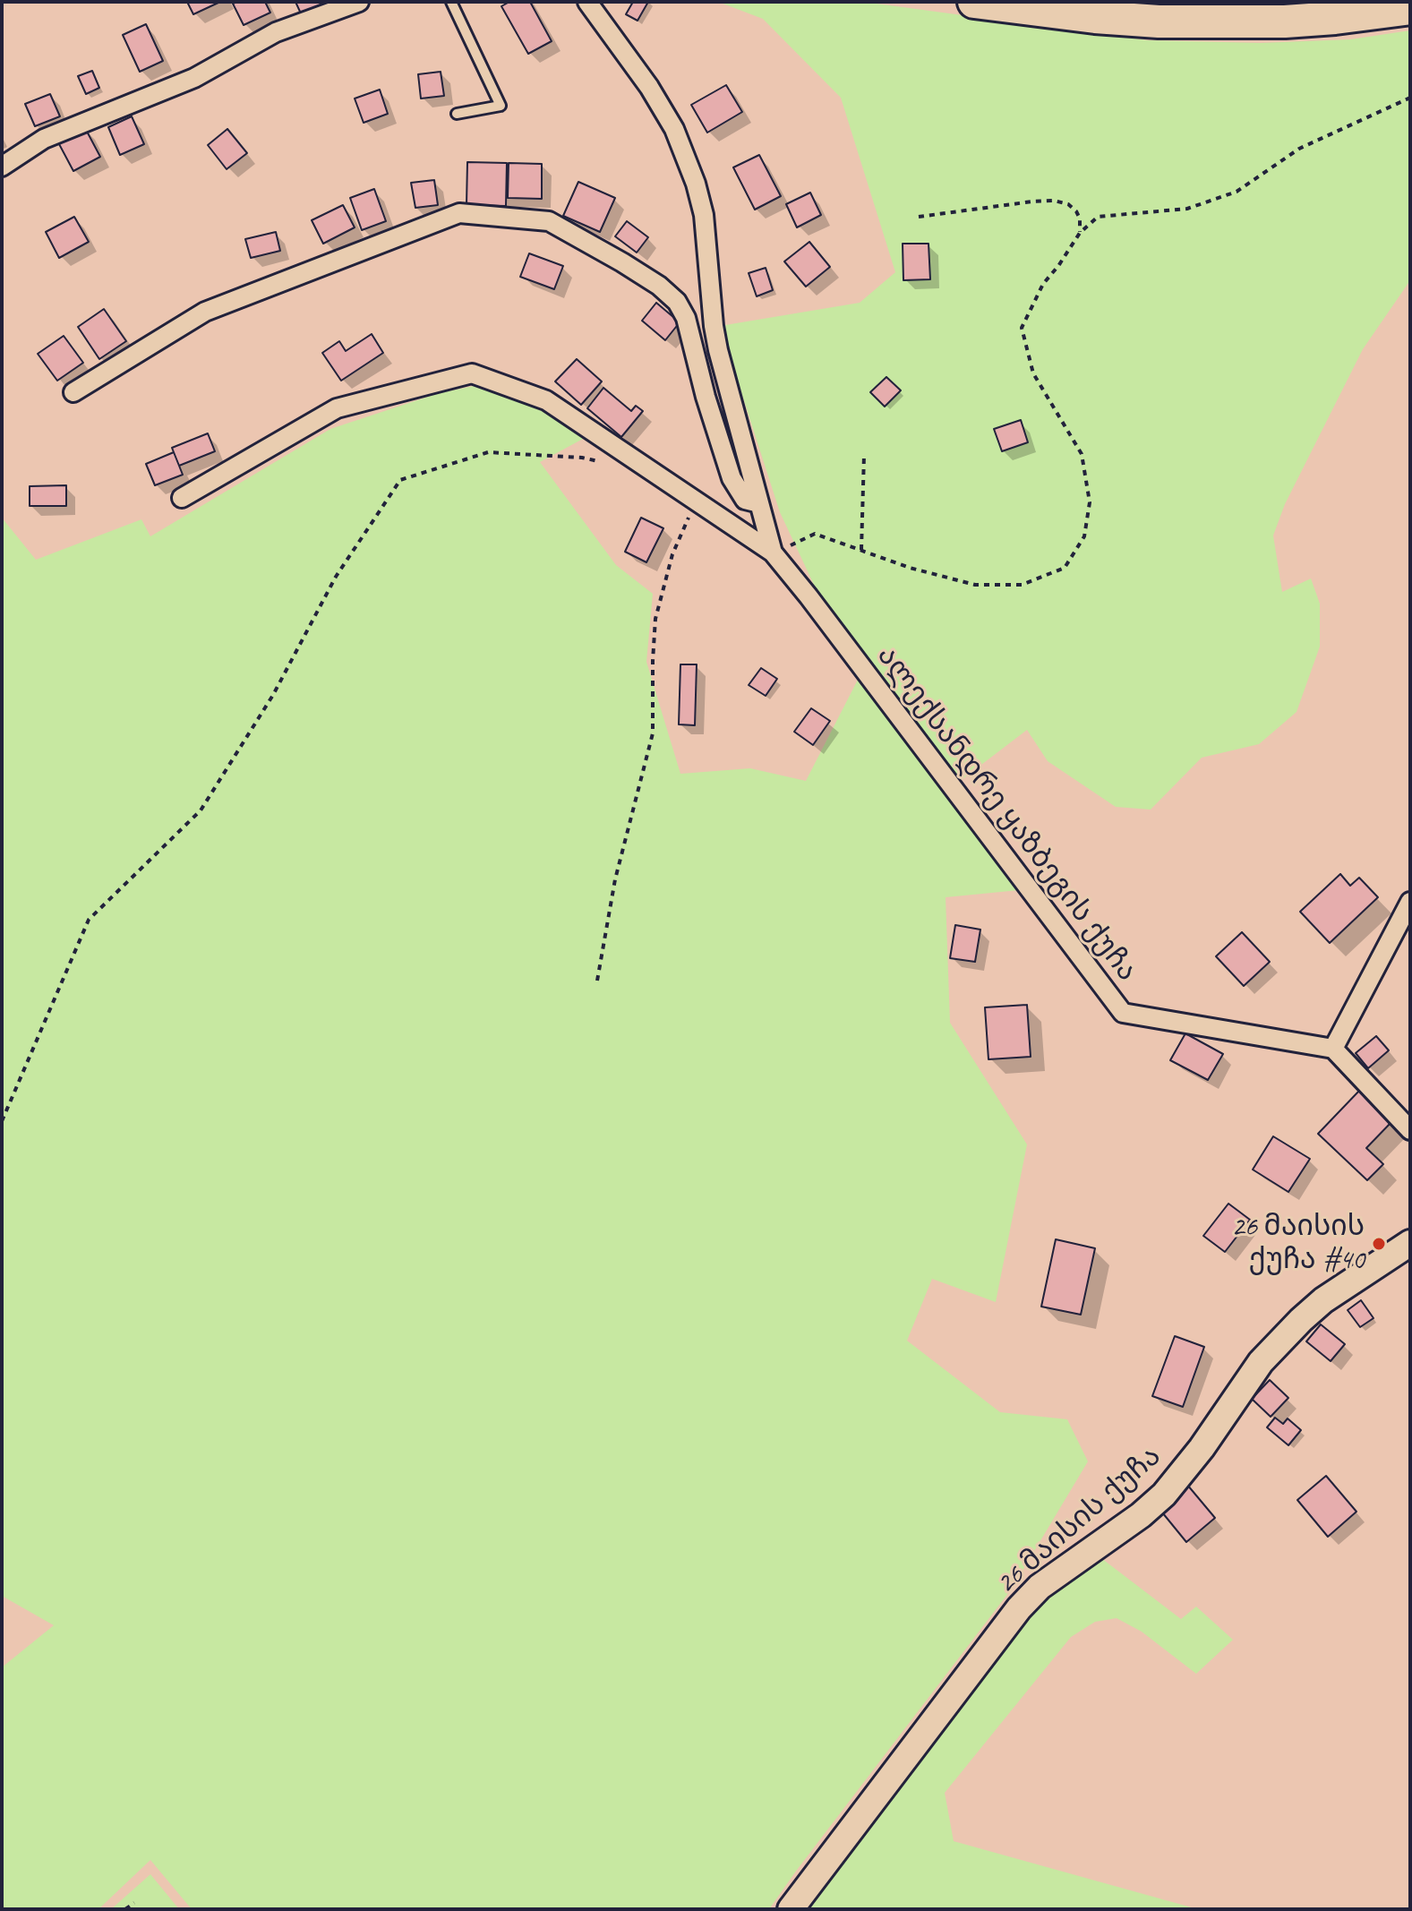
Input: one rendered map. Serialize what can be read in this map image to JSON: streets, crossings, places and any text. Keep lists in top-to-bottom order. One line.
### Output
{"streets":{"street":["ალექსანდრე ყაზბეგის ქუჩა","26 მაისის ქუჩა"]},"places":["26 მაისის ქუჩა #40"]}
